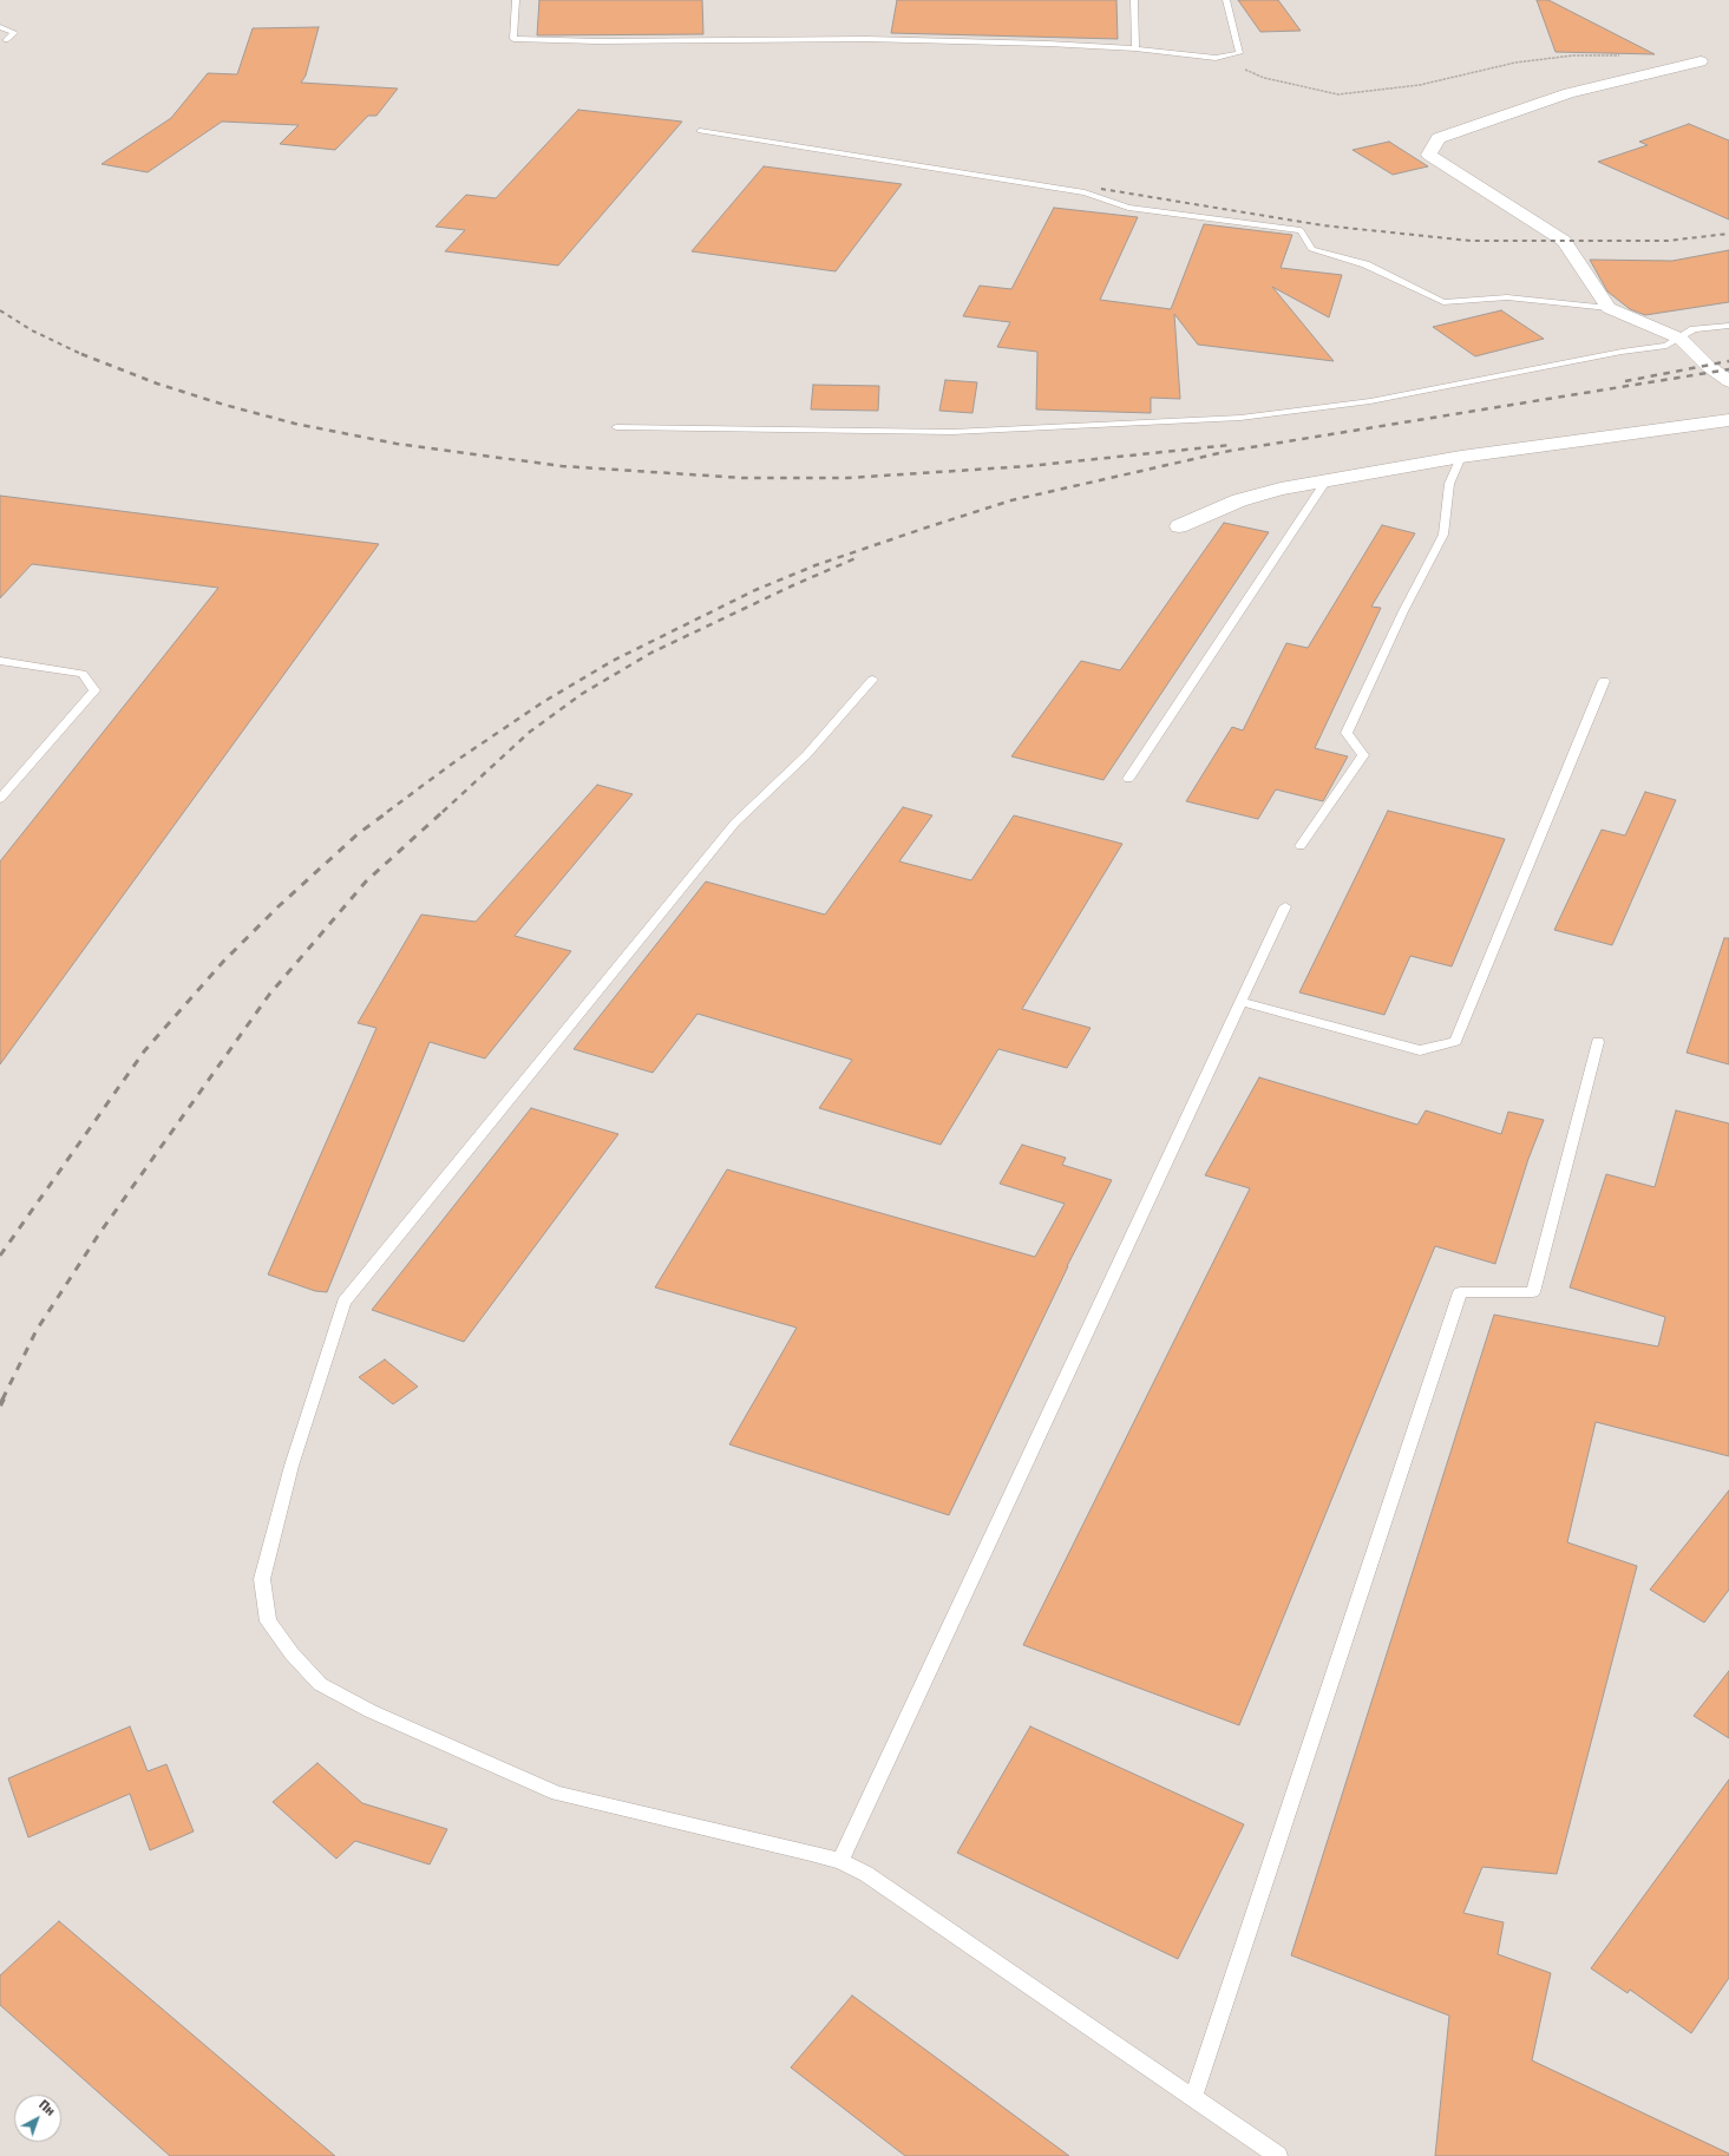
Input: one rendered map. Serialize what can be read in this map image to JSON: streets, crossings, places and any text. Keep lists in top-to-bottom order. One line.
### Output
{"north":"top right"}
